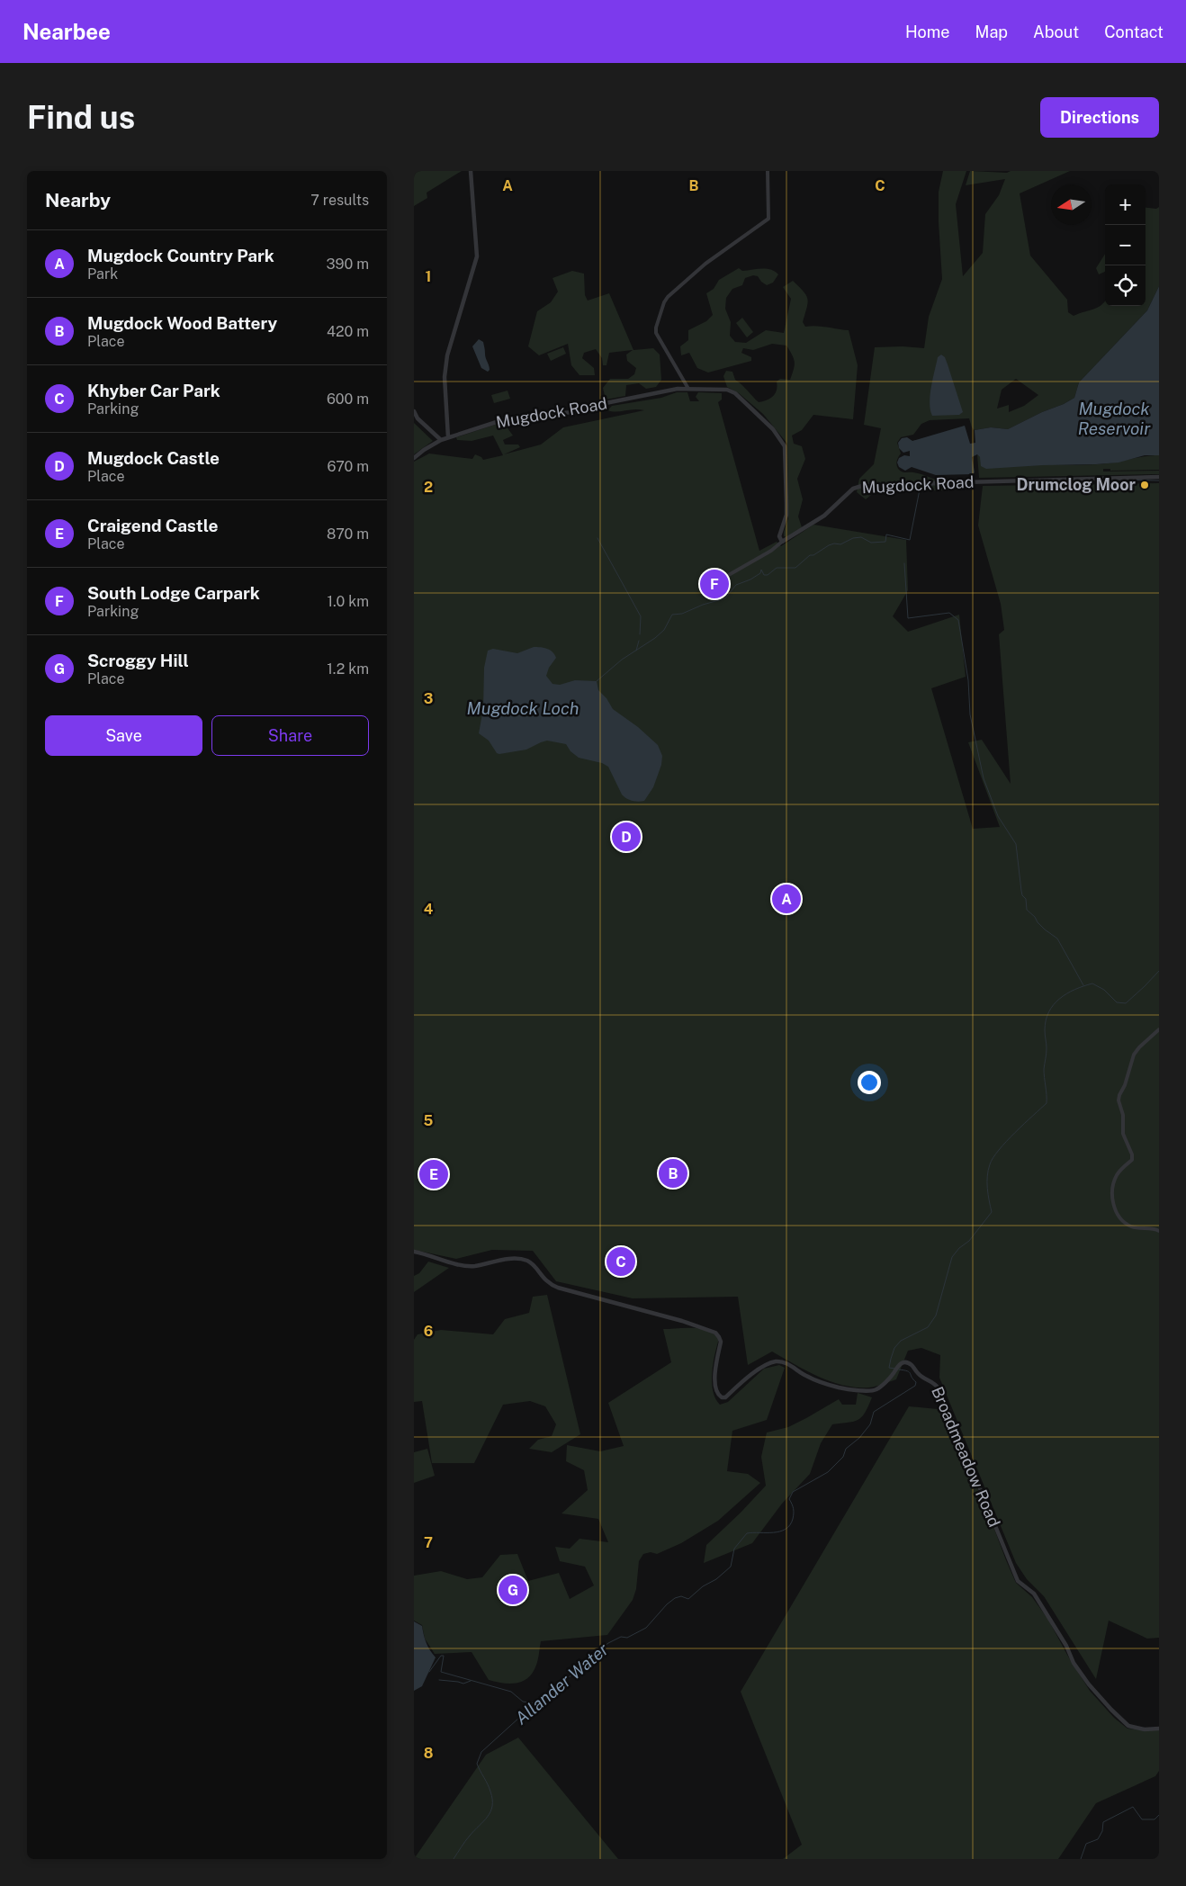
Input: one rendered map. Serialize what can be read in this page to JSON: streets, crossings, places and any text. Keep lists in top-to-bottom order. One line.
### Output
{"streets":{"street":["Mugdock Road","Broadmeadow Road"]},"water":["Mugdock Reservoir","Mugdock Loch","Allander Water"],"places":["Drumclog Moor"],"north":"left","page":{"header":"Nearbee","nav":["Home","Map","About","Contact"],"buttons":["Directions",["Save","Share"]],"title":"Find us","heading":["Nearby","7 results"],"map_buttons":["+","−"],"list":[{"mark":"A","name":"Mugdock Country Park","note":"Park","value":"390 m"},{"mark":"B","name":"Mugdock Wood Battery","note":"Place","value":"420 m"},{"mark":"C","name":"Khyber Car Park","note":"Parking","value":"600 m"},{"mark":"D","name":"Mugdock Castle","note":"Place","value":"670 m"},{"mark":"E","name":"Craigend Castle","note":"Place","value":"870 m"},{"mark":"F","name":"South Lodge Carpark","note":"Parking","value":"1.0 km"},{"mark":"G","name":"Scroggy Hill","note":"Place","value":"1.2 km"}],"pins":["F","D","A","B","E","C","G"]},"grid":{"columns":["A","B","C"],"rows":["1","2","3","4","5","6","7","8"]}}
